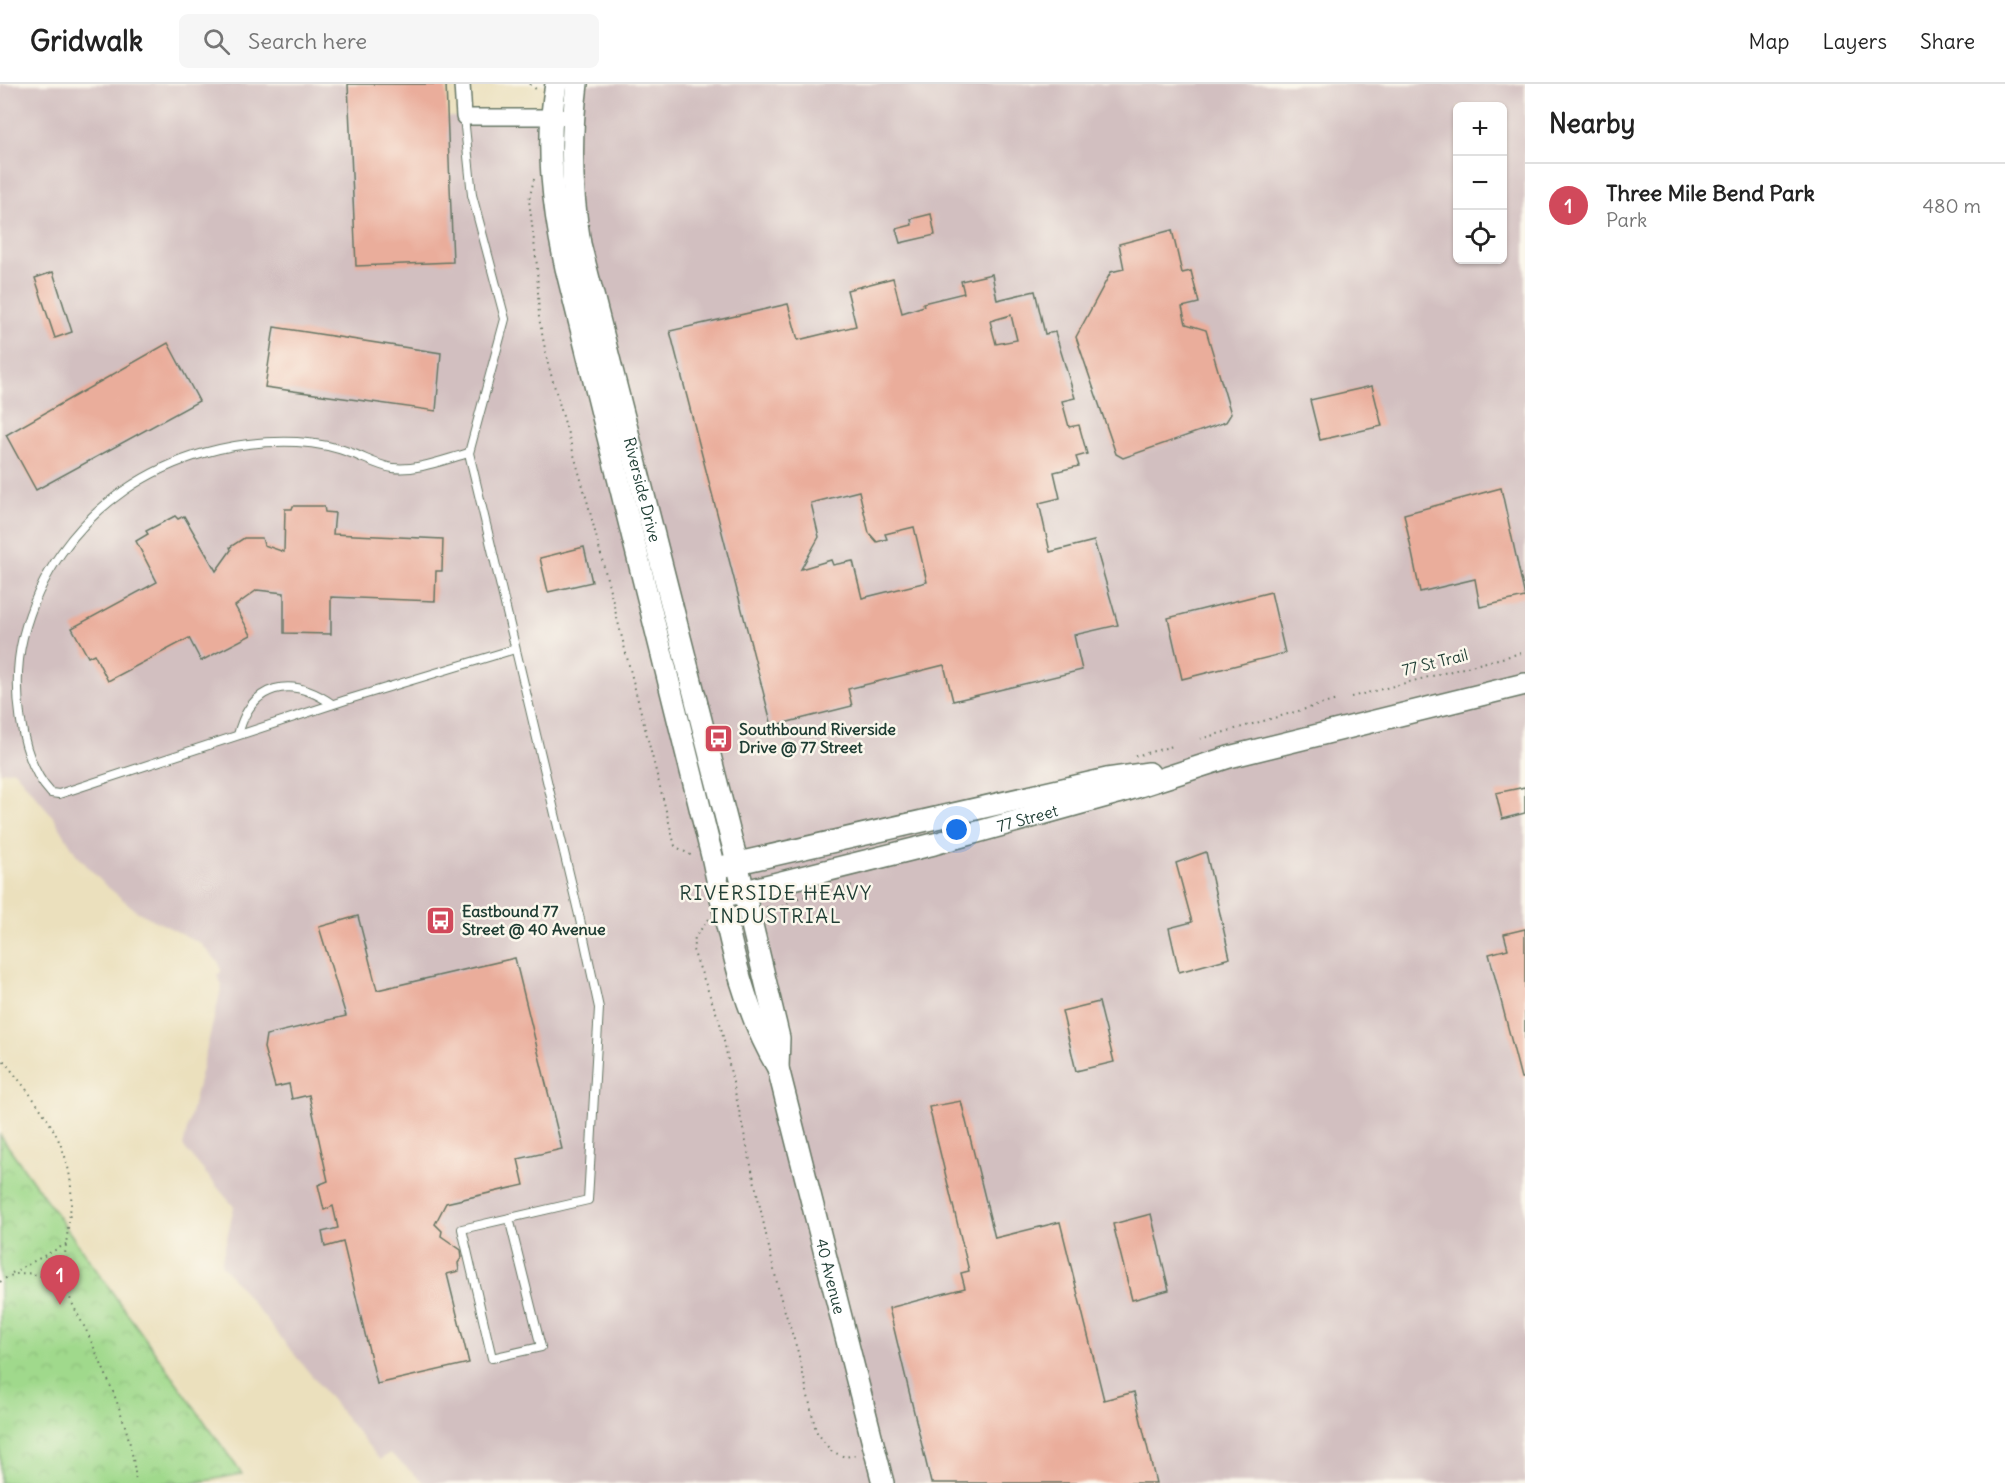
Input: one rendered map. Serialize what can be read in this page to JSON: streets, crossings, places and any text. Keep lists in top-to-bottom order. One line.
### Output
{"streets":{"main road":["Riverside Drive","77 Street","40 Avenue"],"path":["77 St Trail"]},"crossings":[["Riverside Drive","77 Street"],["Riverside Drive","40 Avenue"],["77 Street","40 Avenue"]],"districts":["RIVERSIDE HEAVY INDUSTRIAL"],"places":{"bus stop":["Southbound Riverside Drive @ 77 Street","Eastbound 77 Street @ 40 Avenue"]},"page":{"header":"Gridwalk","search":"Search here","nav":["Map","Layers","Share"],"heading":"Nearby","map_buttons":["+","−"],"list":[{"mark":"1","name":"Three Mile Bend Park","note":"Park","value":"480 m"}],"pins":"1"}}
